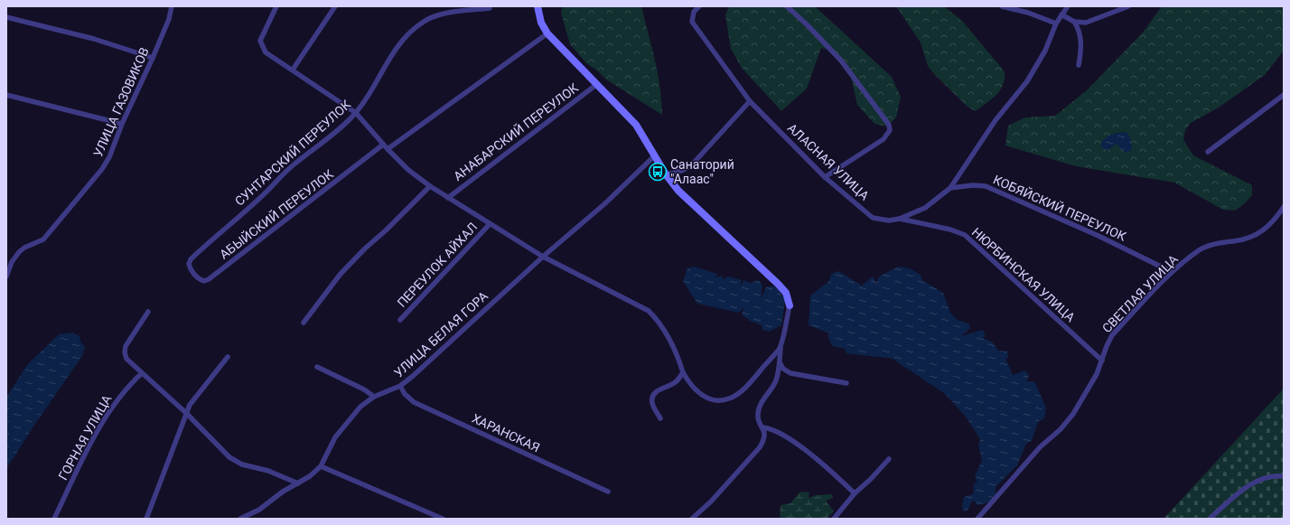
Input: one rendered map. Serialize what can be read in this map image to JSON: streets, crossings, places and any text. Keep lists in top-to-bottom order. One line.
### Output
{"streets":{"street":["УЛИЦА ГАЗОВИКОВ","АНАБАРСКИЙ ПЕРЕУЛОК","СУНТАРСКИЙ ПЕРЕУЛОК","АЛАСНАЯ УЛИЦА","КОБЯЙСКИЙ ПЕРЕУЛОК","АБЫЙСКИЙ ПЕРЕУЛОК","ПЕРЕУЛОК АЙХАЛ","НЮРБИНСКАЯ УЛИЦА","СВЕТЛАЯ УЛИЦА","УЛИЦА БЕЛАЯ ГОРА","ХАРАНСКАЯ","ГОРНАЯ УЛИЦА"]},"crossings":[["СУНТАРСКИЙ ПЕРЕУЛОК","АБЫЙСКИЙ ПЕРЕУЛОК"],["АЛАСНАЯ УЛИЦА","КОБЯЙСКИЙ ПЕРЕУЛОК"],["АЛАСНАЯ УЛИЦА","НЮРБИНСКАЯ УЛИЦА"],["КОБЯЙСКИЙ ПЕРЕУЛОК","НЮРБИНСКАЯ УЛИЦА"],["КОБЯЙСКИЙ ПЕРЕУЛОК","СВЕТЛАЯ УЛИЦА"],["НЮРБИНСКАЯ УЛИЦА","СВЕТЛАЯ УЛИЦА"],["УЛИЦА БЕЛАЯ ГОРА","ХАРАНСКАЯ"]],"places":{"bus stop":["Санаторий \"Алаас\""]}}
